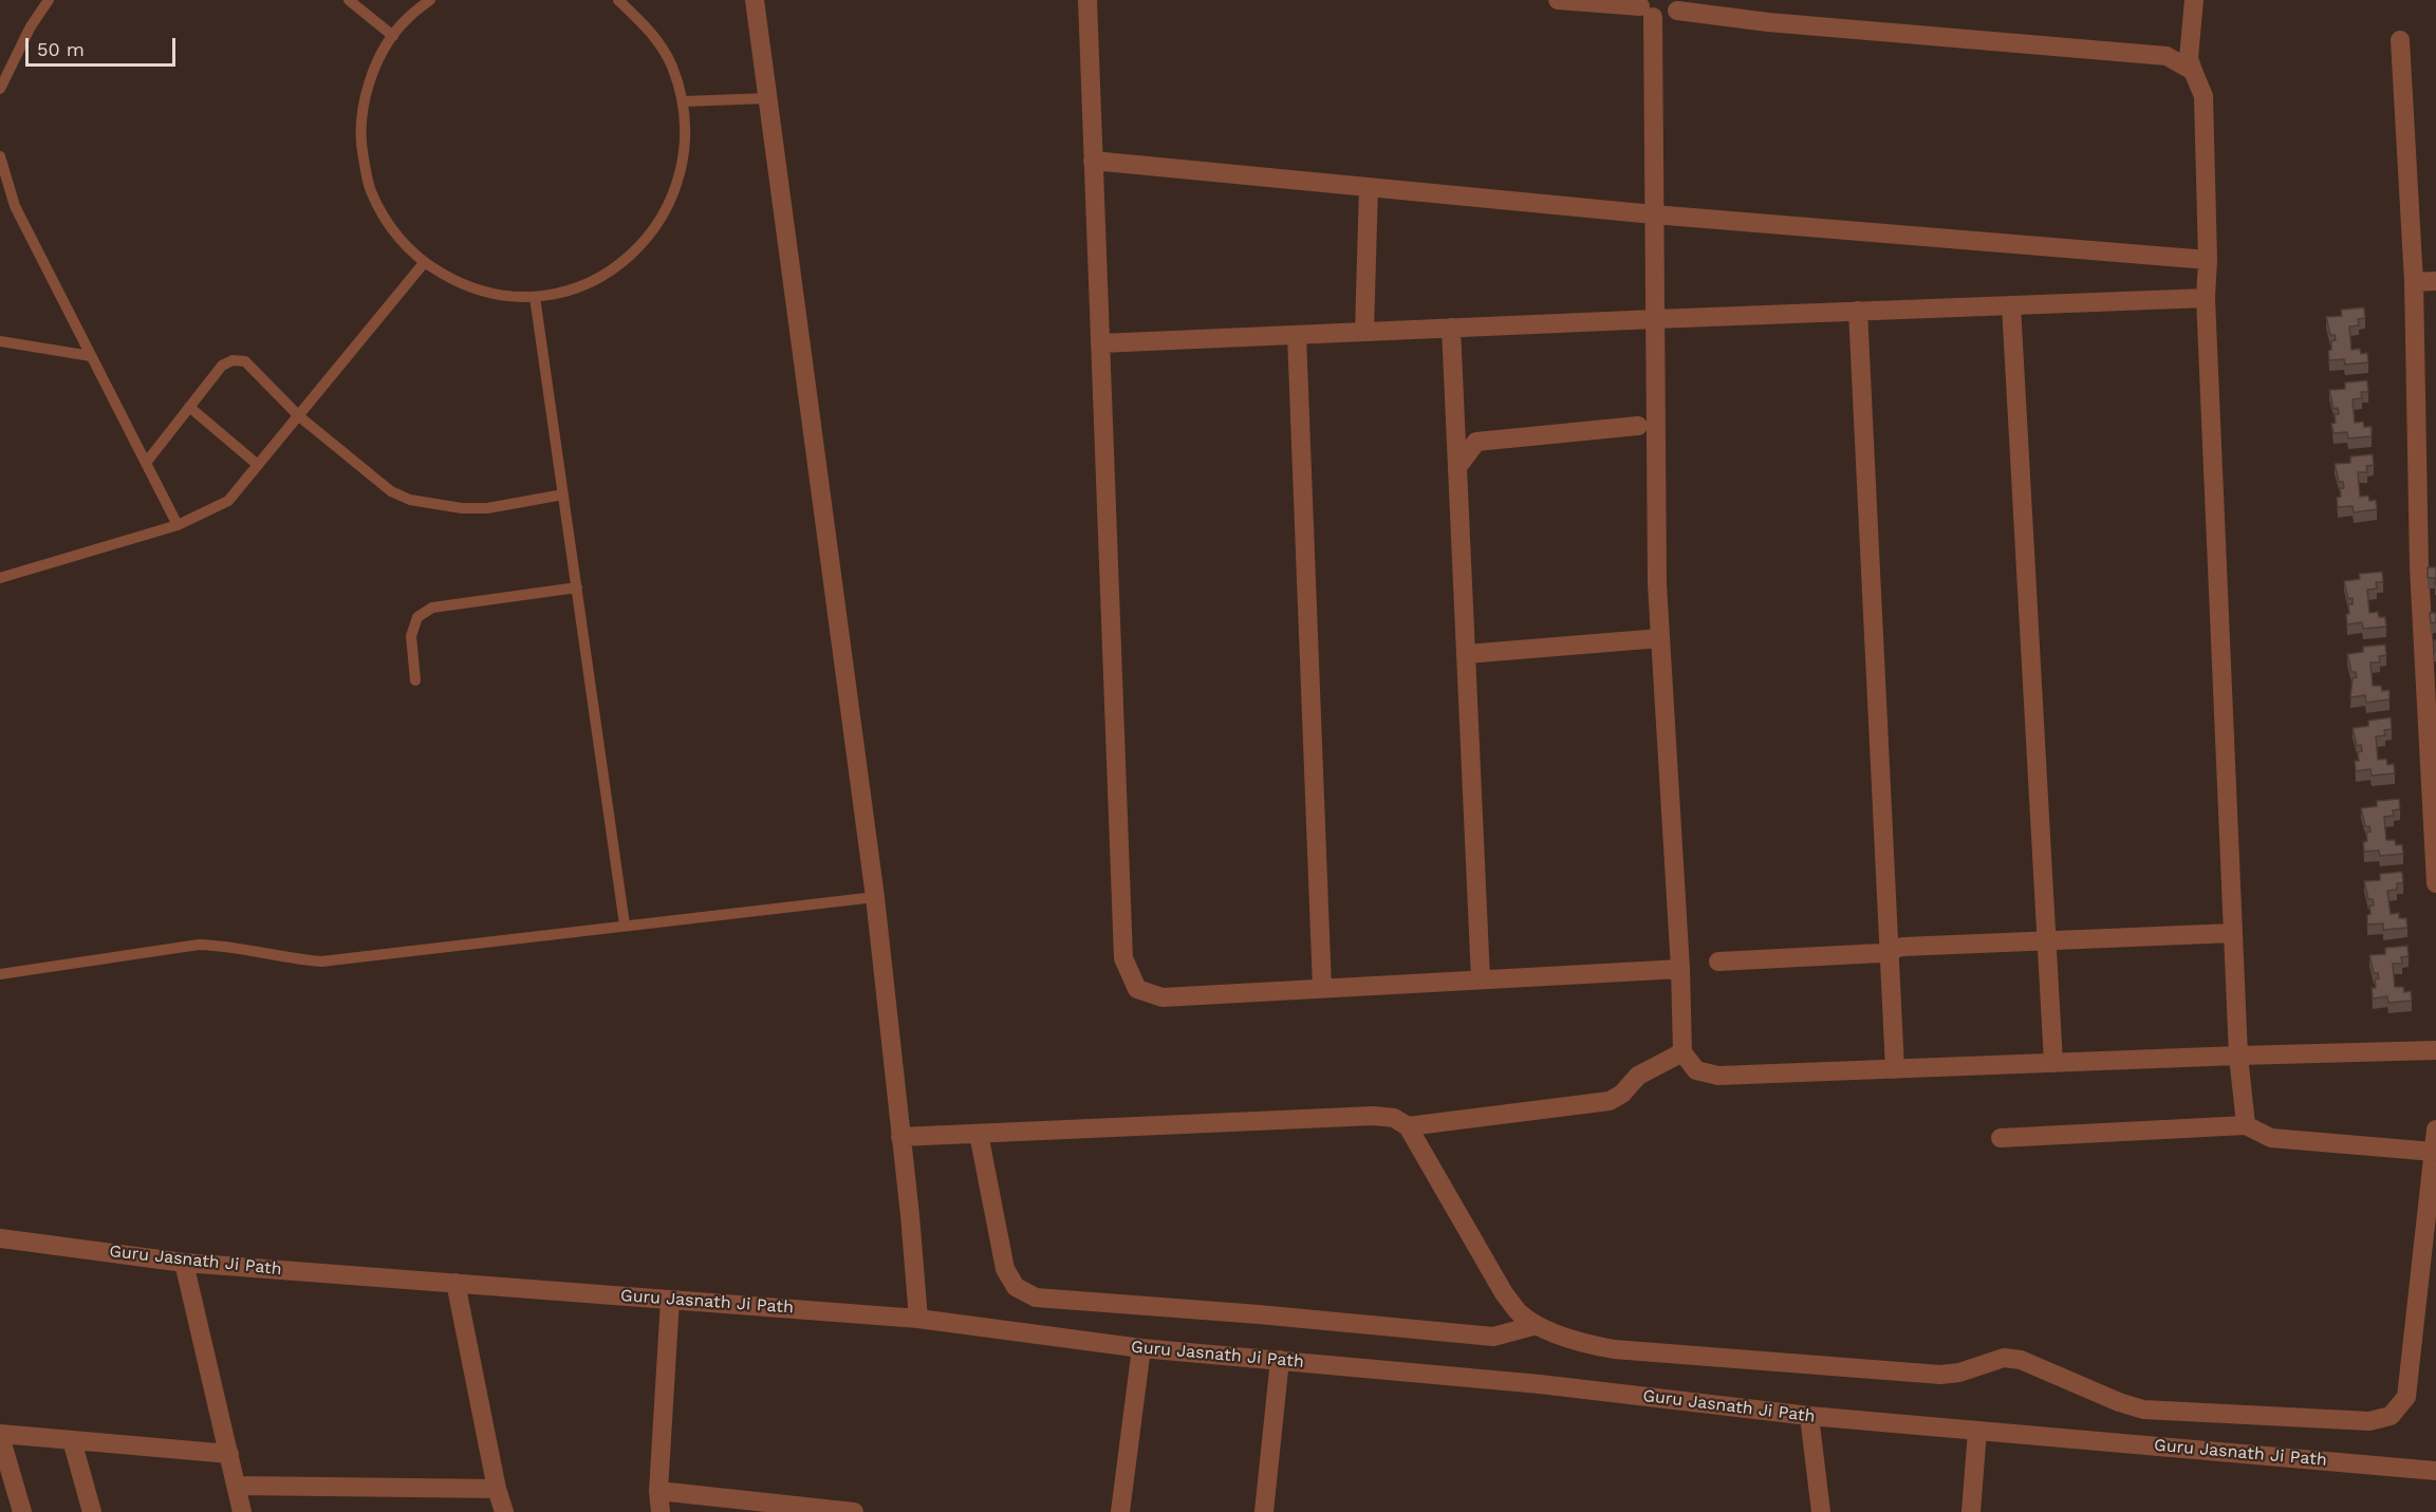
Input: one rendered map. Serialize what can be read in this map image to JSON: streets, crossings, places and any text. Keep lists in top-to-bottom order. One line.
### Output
{"streets":{"street":["Guru Jasnath Ji Path"]},"scale_bar":"50 m"}
